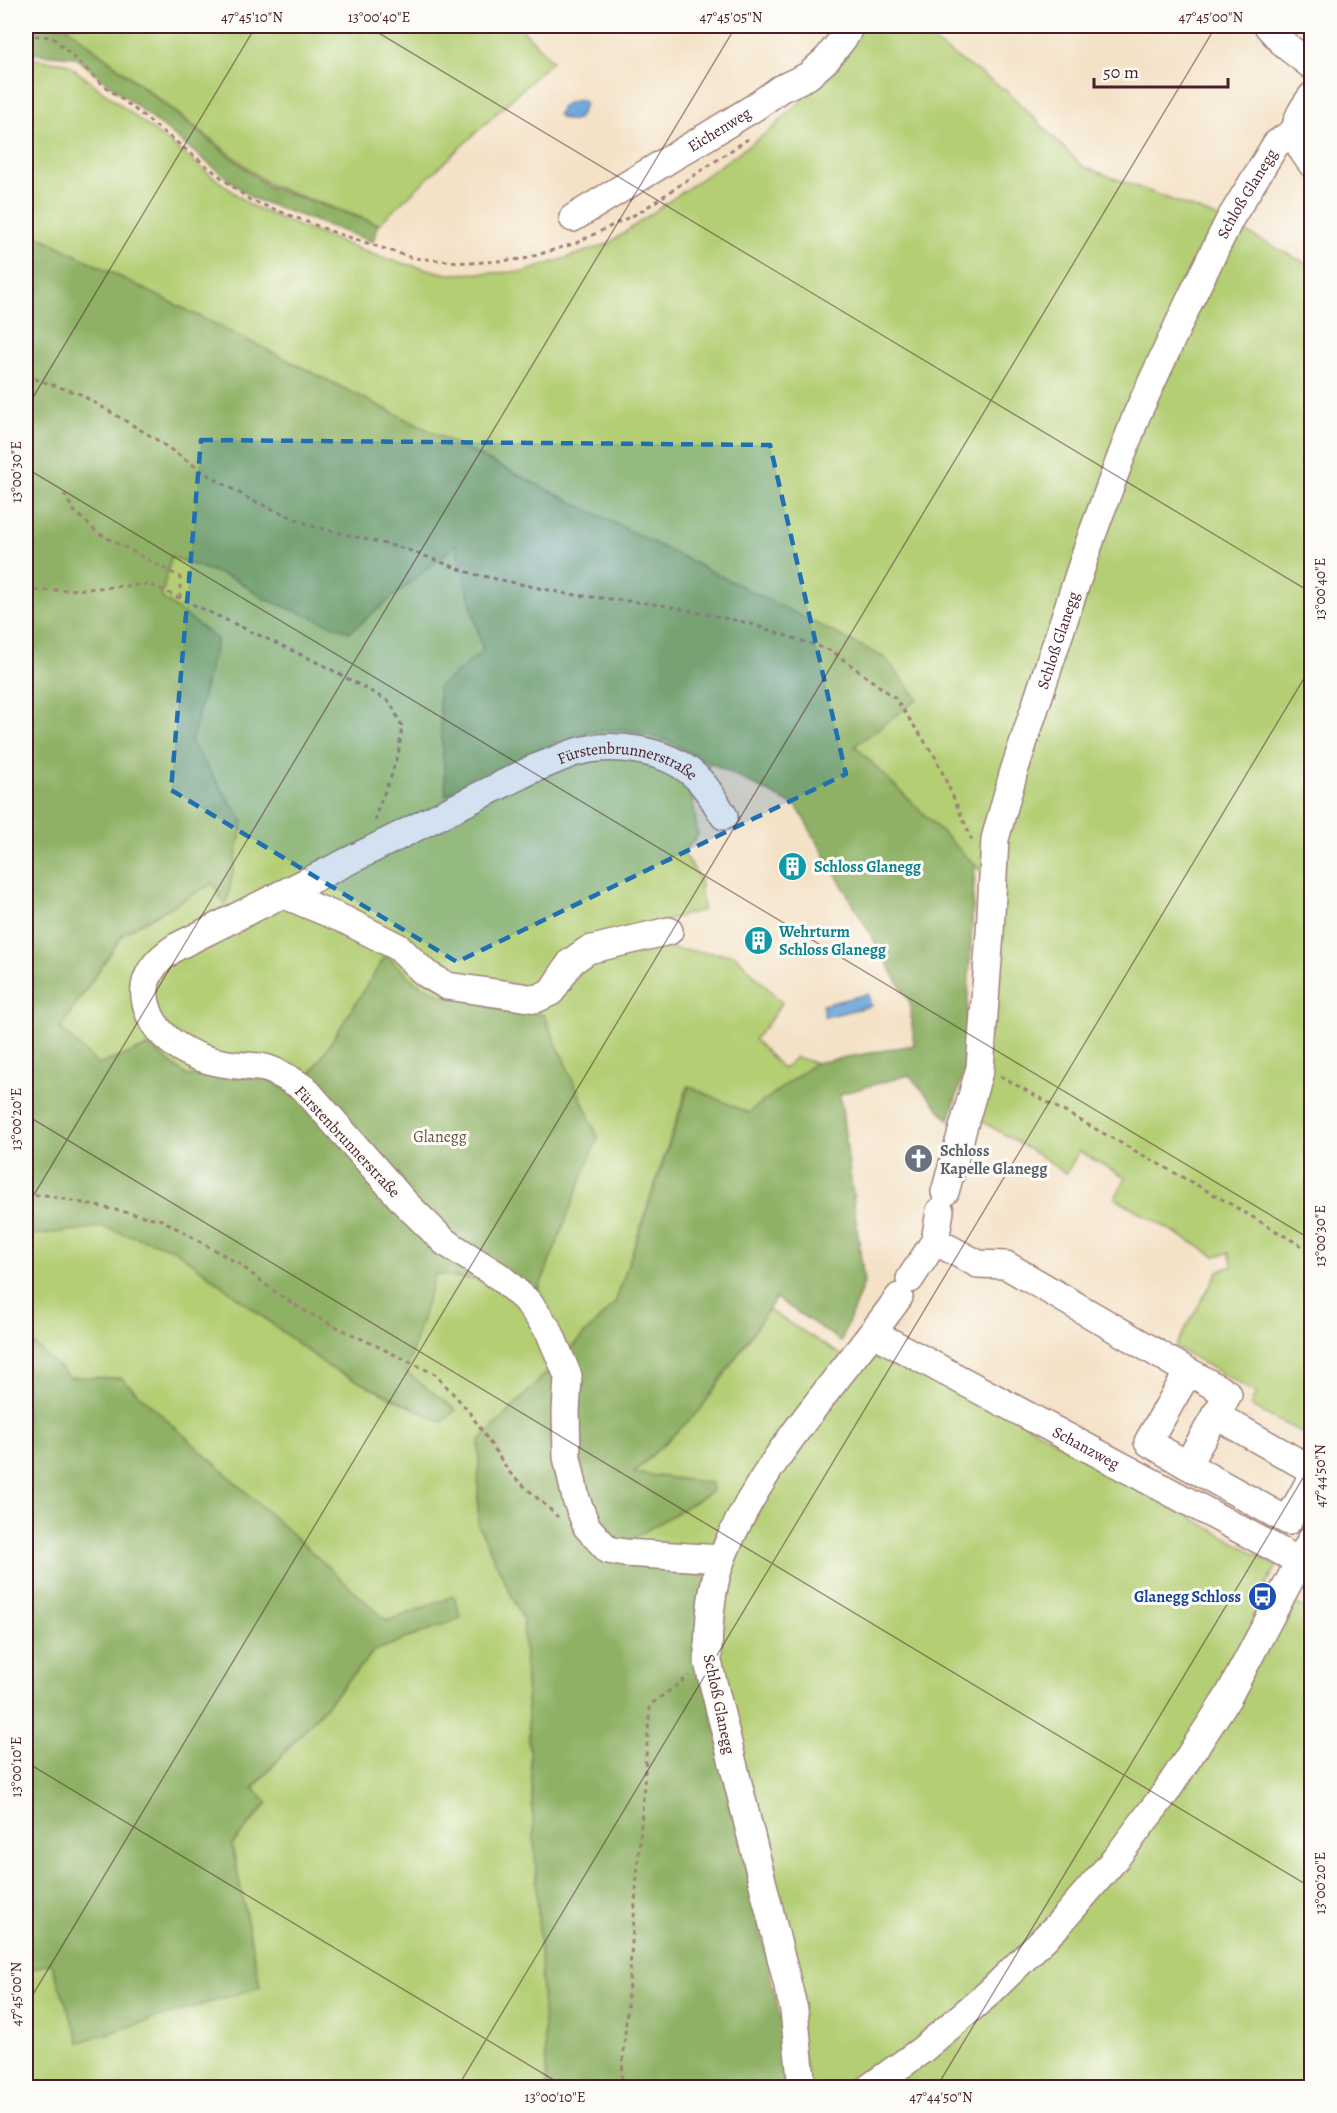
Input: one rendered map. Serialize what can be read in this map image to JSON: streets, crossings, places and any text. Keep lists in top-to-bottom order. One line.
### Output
{"streets":{"street":["Eichenweg","Schloß Glanegg","Fürstenbrunnerstraße","Schanzweg"]},"crossings":[["Schloß Glanegg","Fürstenbrunnerstraße"],["Schloß Glanegg","Schanzweg"]],"parks":["Glanegg"],"places":{"building":["Schloss Glanegg","Wehrturm Schloss Glanegg"],"church":["Schloss Kapelle Glanegg"],"bus stop":["Glanegg Schloss"]},"scale_bar":"50 m","coordinates":["47°45'10\"N","13°00'40\"E","47°45'05\"N","47°45'00\"N","13°00'30\"E","13°00'20\"E","47°44'50\"N","13°00'10\"E"]}
